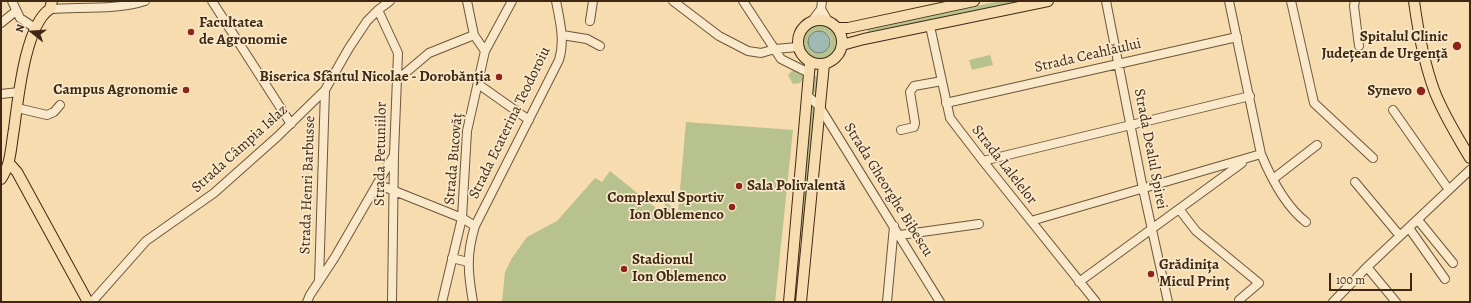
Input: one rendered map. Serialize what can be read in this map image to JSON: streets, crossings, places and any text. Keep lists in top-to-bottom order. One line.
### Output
{"streets":{"street":["Strada Ceahlăului","Strada Ecaterina Teodoroiu","Strada Câmpia Islaz","Strada Dealul Spirei","Strada Petuniilor","Strada Bucovăț","Strada Lalelelor","Strada Henri Barbusse","Strada Gheorghe Bibescu"]},"crossings":[["Strada Ceahlăului","Strada Dealul Spirei"],["Strada Ceahlăului","Strada Lalelelor"],["Strada Câmpia Islaz","Strada Petuniilor"],["Strada Câmpia Islaz","Strada Henri Barbusse"]],"places":["Facultatea de Agronomie","Spitalul Clinic Județean de Urgență","Biserica Sfântul Nicolae - Dorobănția","Campus Agronomie","Synevo","Sala Polivalentă","Complexul Sportiv Ion Oblemenco","Stadionul Ion Oblemenco","Grădinița Micul Prinț"],"scale_bar":"100 m","north":"left"}
